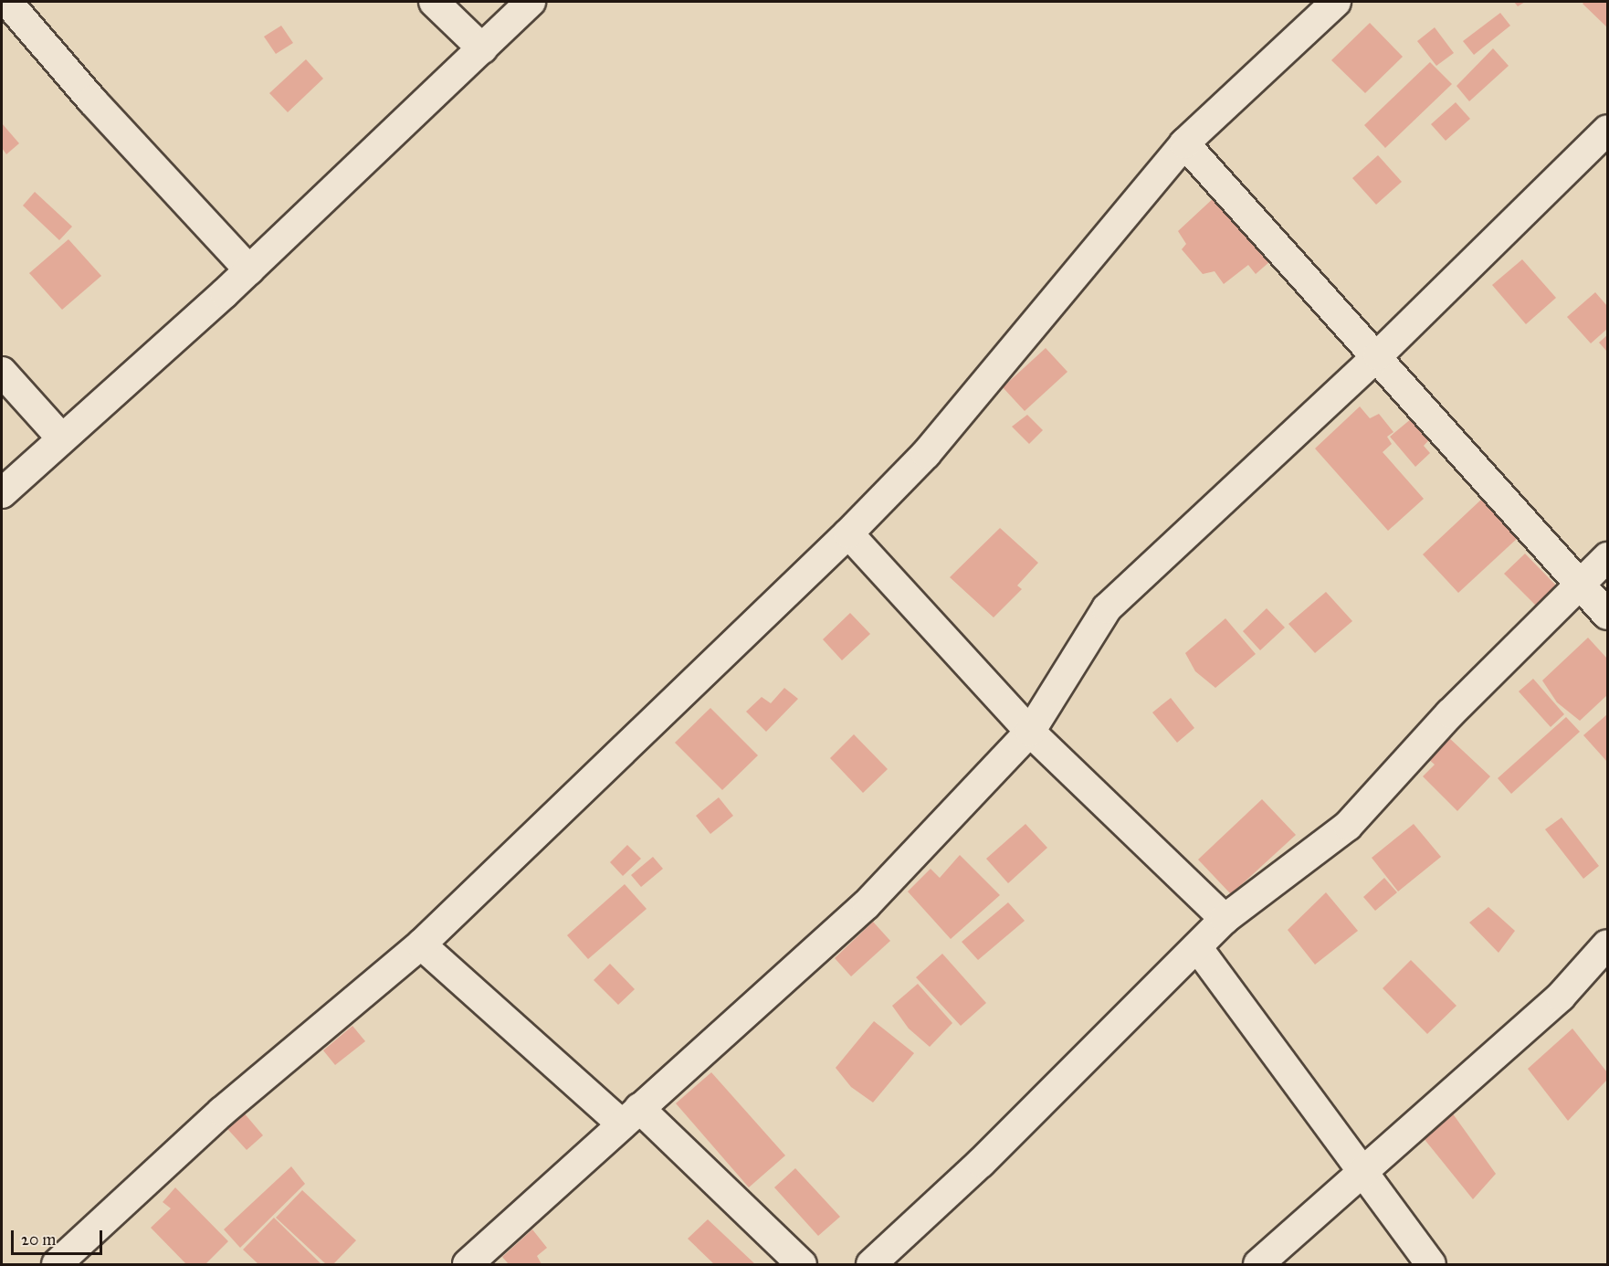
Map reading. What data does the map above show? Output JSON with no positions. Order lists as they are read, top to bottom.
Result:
{
  "scale_bar": "20 m"
}
